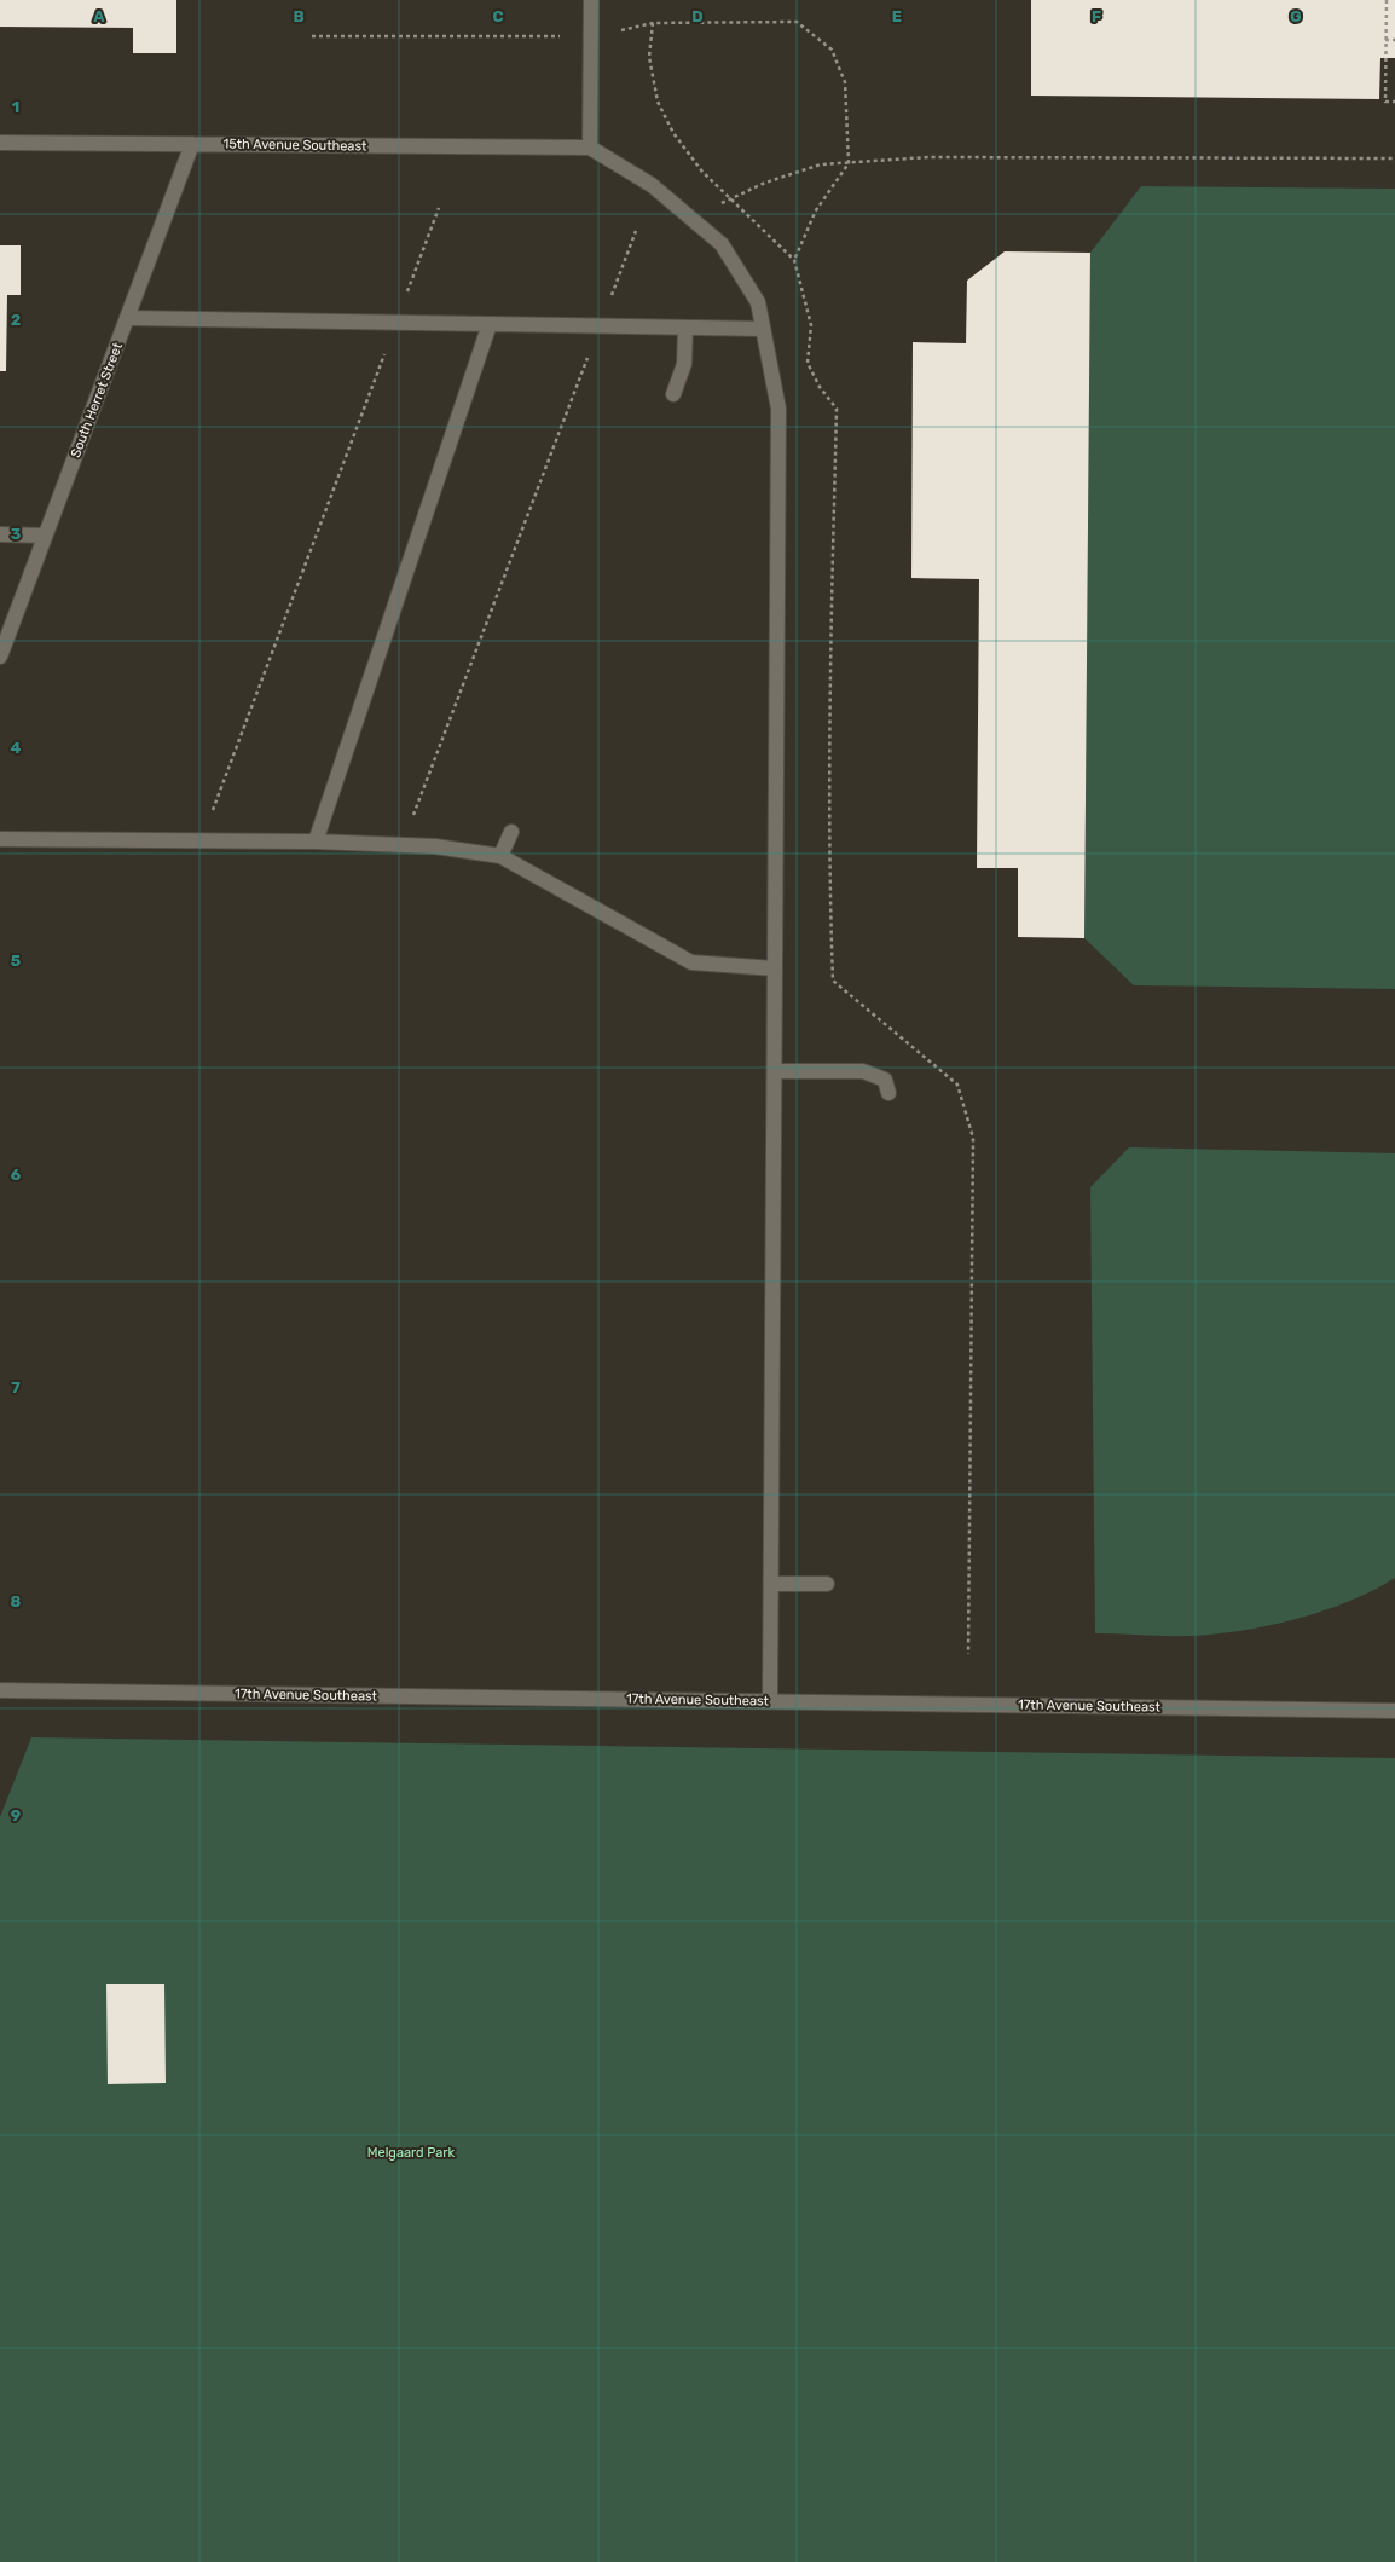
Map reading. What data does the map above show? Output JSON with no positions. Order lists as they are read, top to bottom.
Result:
{
  "streets": {
    "street": ["15th Avenue Southeast", "South Herret Street", "17th Avenue Southeast"]
  },
  "crossings": [
    ["15th Avenue Southeast", "South Herret Street"]
  ],
  "parks": ["Melgaard Park"],
  "grid": {
    "columns": [
      "A",
      "B",
      "C",
      "D",
      "E",
      "F",
      "G"
    ],
    "rows": [
      "1",
      "2",
      "3",
      "4",
      "5",
      "6",
      "7",
      "8",
      "9"
    ]
  }
}
